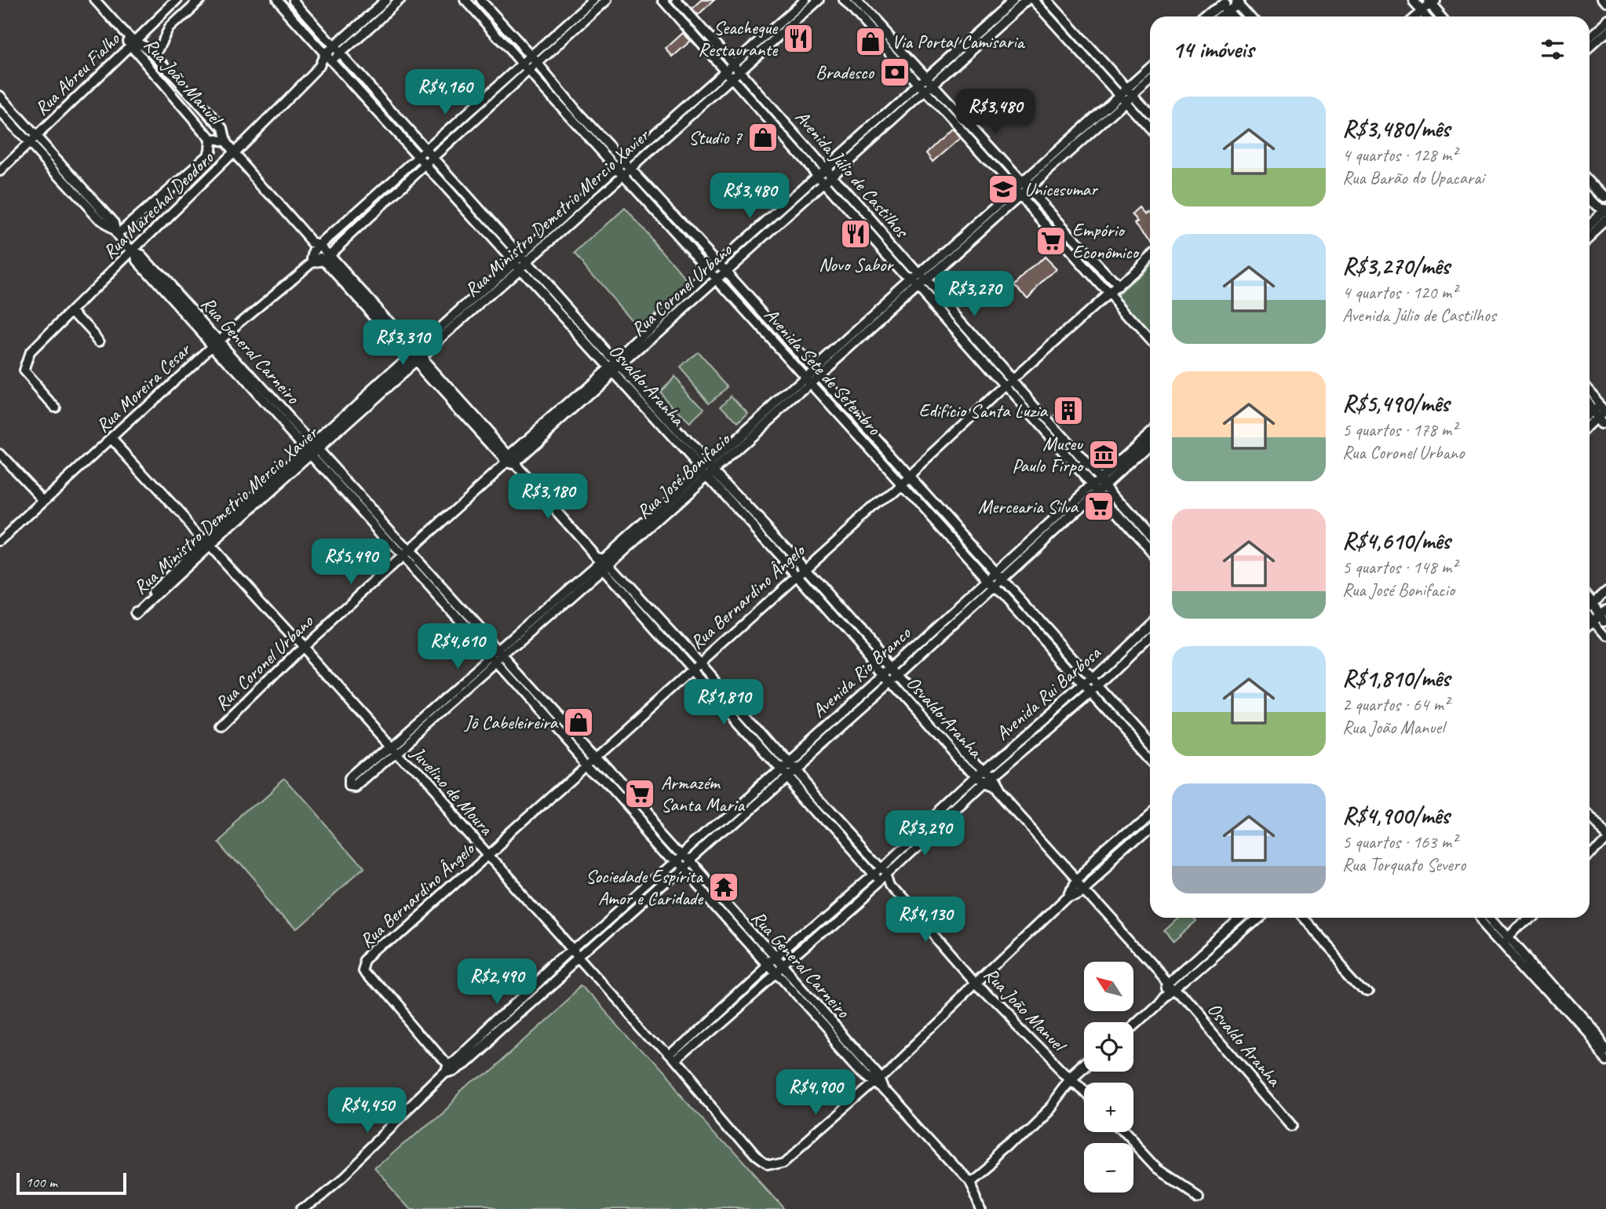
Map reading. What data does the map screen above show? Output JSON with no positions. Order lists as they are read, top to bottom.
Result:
{
  "streets": {
    "street": [
      "Rua Abreu Fialho",
      "Rua João Manuel",
      "Avenida Júlio de Castilhos",
      "Rua Marechal Deodoro",
      "Rua Ministro Demetrio Mercio Xavier",
      "Rua Coronel Urbano",
      "Rua General Carneiro",
      "Avenida Sete de Setembro",
      "Osvaldo Aranha",
      "Rua Moreira Cesar",
      "Rua José Bonifacio",
      "Rua Bernardino Ângelo",
      "Avenida Rio Branco",
      "Avenida Rui Barbosa",
      "Juvelino de Moura"
    ]
  },
  "crossings": [
    ["Rua Abreu Fialho", "Rua João Manuel"],
    ["Rua Abreu Fialho", "Rua General Carneiro"],
    ["Rua João Manuel", "Rua Marechal Deodoro"],
    ["Rua João Manuel", "Rua Ministro Demetrio Mercio Xavier"],
    ["Rua João Manuel", "Rua Coronel Urbano"],
    ["Rua João Manuel", "Rua Moreira Cesar"],
    ["Rua João Manuel", "Rua José Bonifacio"],
    ["Rua João Manuel", "Rua Bernardino Ângelo"],
    ["Rua João Manuel", "Avenida Rio Branco"],
    ["Rua João Manuel", "Avenida Rui Barbosa"],
    ["Avenida Júlio de Castilhos", "Rua Ministro Demetrio Mercio Xavier"],
    ["Avenida Júlio de Castilhos", "Rua Coronel Urbano"],
    ["Avenida Júlio de Castilhos", "Rua José Bonifacio"],
    ["Avenida Júlio de Castilhos", "Rua Bernardino Ângelo"],
    ["Avenida Júlio de Castilhos", "Avenida Rio Branco"],
    ["Rua Marechal Deodoro", "Rua General Carneiro"],
    ["Rua Marechal Deodoro", "Osvaldo Aranha"],
    ["Rua Ministro Demetrio Mercio Xavier", "Rua General Carneiro"],
    ["Rua Ministro Demetrio Mercio Xavier", "Avenida Sete de Setembro"],
    ["Rua Ministro Demetrio Mercio Xavier", "Osvaldo Aranha"],
    ["Rua Ministro Demetrio Mercio Xavier", "Juvelino de Moura"],
    ["Rua Coronel Urbano", "Rua General Carneiro"],
    ["Rua Coronel Urbano", "Avenida Sete de Setembro"],
    ["Rua Coronel Urbano", "Osvaldo Aranha"],
    ["Rua Coronel Urbano", "Juvelino de Moura"],
    ["Rua General Carneiro", "Rua Moreira Cesar"],
    ["Rua General Carneiro", "Rua José Bonifacio"],
    ["Rua General Carneiro", "Rua Bernardino Ângelo"],
    ["Rua General Carneiro", "Avenida Rio Branco"],
    ["Rua General Carneiro", "Avenida Rui Barbosa"],
    ["Rua General Carneiro", "Juvelino de Moura"],
    ["Avenida Sete de Setembro", "Rua José Bonifacio"],
    ["Avenida Sete de Setembro", "Rua Bernardino Ângelo"],
    ["Avenida Sete de Setembro", "Avenida Rio Branco"],
    ["Avenida Sete de Setembro", "Avenida Rui Barbosa"],
    ["Osvaldo Aranha", "Rua José Bonifacio"],
    ["Osvaldo Aranha", "Rua Bernardino Ângelo"],
    ["Osvaldo Aranha", "Avenida Rio Branco"],
    ["Osvaldo Aranha", "Avenida Rui Barbosa"],
    ["Rua Moreira Cesar", "Juvelino de Moura"],
    ["Rua José Bonifacio", "Juvelino de Moura"],
    ["Rua Bernardino Ângelo", "Avenida Rio Branco"],
    ["Rua Bernardino Ângelo", "Juvelino de Moura"],
    ["Avenida Rio Branco", "Juvelino de Moura"],
    ["Avenida Rui Barbosa", "Juvelino de Moura"]
  ],
  "places": {
    "restaurant": ["Seachegue Restaurante", "Novo Sabor"],
    "shop": ["Via Portal Camisaria", "Studio 7", "Jô Cabeleireira"],
    "bank": ["Bradesco"],
    "school or university": ["Unicesumar"],
    "supermarket": ["Empório Econômico", "Mercearia Silva", "Armazém Santa Maria"],
    "building": ["Edifício Santa Luzia"],
    "museum": ["Museu Paulo Firpo"],
    "temple": ["Sociedade Espírita Amor e Caridade"]
  },
  "scale_bar": "100 m",
  "north": "top left",
  "page": {
    "heading": "14 imóveis",
    "price": [
      "R$4,160",
      "R$3,480",
      "R$3,480",
      "R$3,270",
      "R$3,310",
      "R$3,180",
      "R$5,490",
      "R$4,610",
      "R$1,810",
      "R$3,290",
      "R$4,130",
      "R$2,490",
      "R$4,900",
      "R$4,450"
    ],
    "list": [
      {
        "name": "R$3,480/mês",
        "note": "4 quartos · 128 m² · Rua Barão do Upacarai"
      },
      {
        "name": "R$3,270/mês",
        "note": "4 quartos · 120 m² · Avenida Júlio de Castilhos"
      },
      {
        "name": "R$5,490/mês",
        "note": "5 quartos · 178 m² · Rua Coronel Urbano"
      },
      {
        "name": "R$4,610/mês",
        "note": "5 quartos · 148 m² · Rua José Bonifacio"
      },
      {
        "name": "R$1,810/mês",
        "note": "2 quartos · 64 m² · Rua João Manuel"
      },
      {
        "name": "R$4,900/mês",
        "note": "5 quartos · 163 m² · Rua Torquato Severo"
      }
    ],
    "map_buttons": ["+", "−"],
    "scale": "100 m"
  }
}
